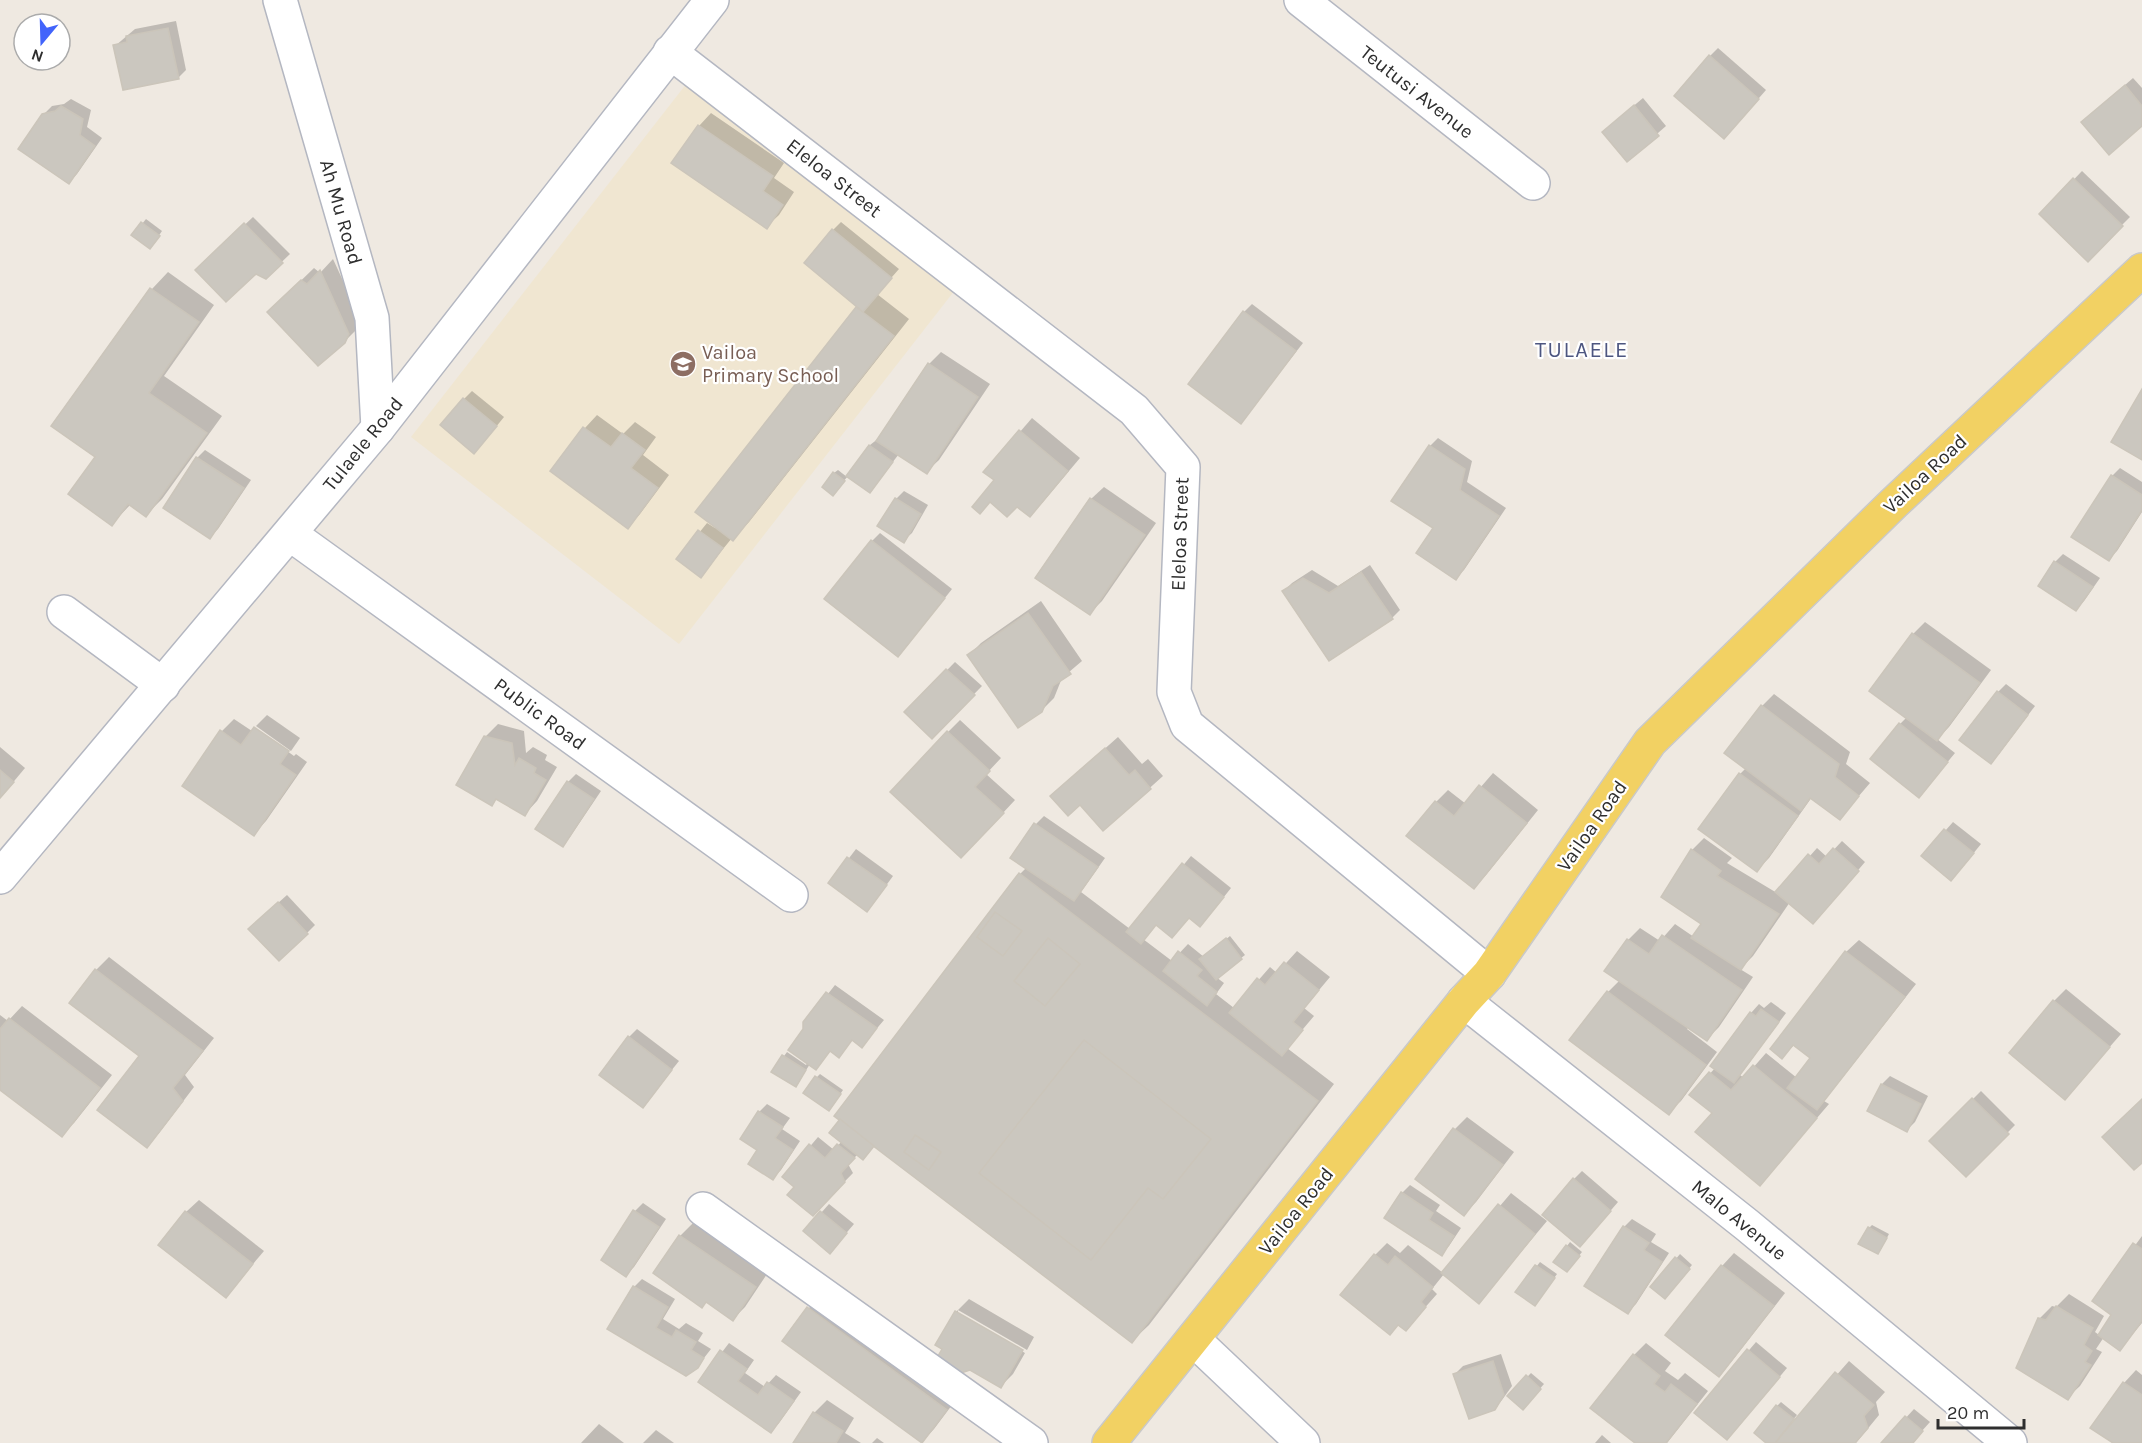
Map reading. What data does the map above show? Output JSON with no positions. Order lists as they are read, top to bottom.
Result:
{
  "streets": {
    "main road": ["Vailoa Road"],
    "street": [
      "Teutusi Avenue",
      "Eleloa Street",
      "Ah Mu Road",
      "Tulaele Road",
      "Public Road",
      "Malo Avenue"
    ]
  },
  "crossings": [
    ["Eleloa Street", "Tulaele Road"],
    ["Eleloa Street", "Vailoa Road"],
    ["Ah Mu Road", "Tulaele Road"],
    ["Tulaele Road", "Public Road"],
    ["Vailoa Road", "Malo Avenue"]
  ],
  "districts": ["TULAELE"],
  "places": {
    "school or university": ["Vailoa Primary School"]
  },
  "scale_bar": "20 m",
  "north": "bottom"
}
